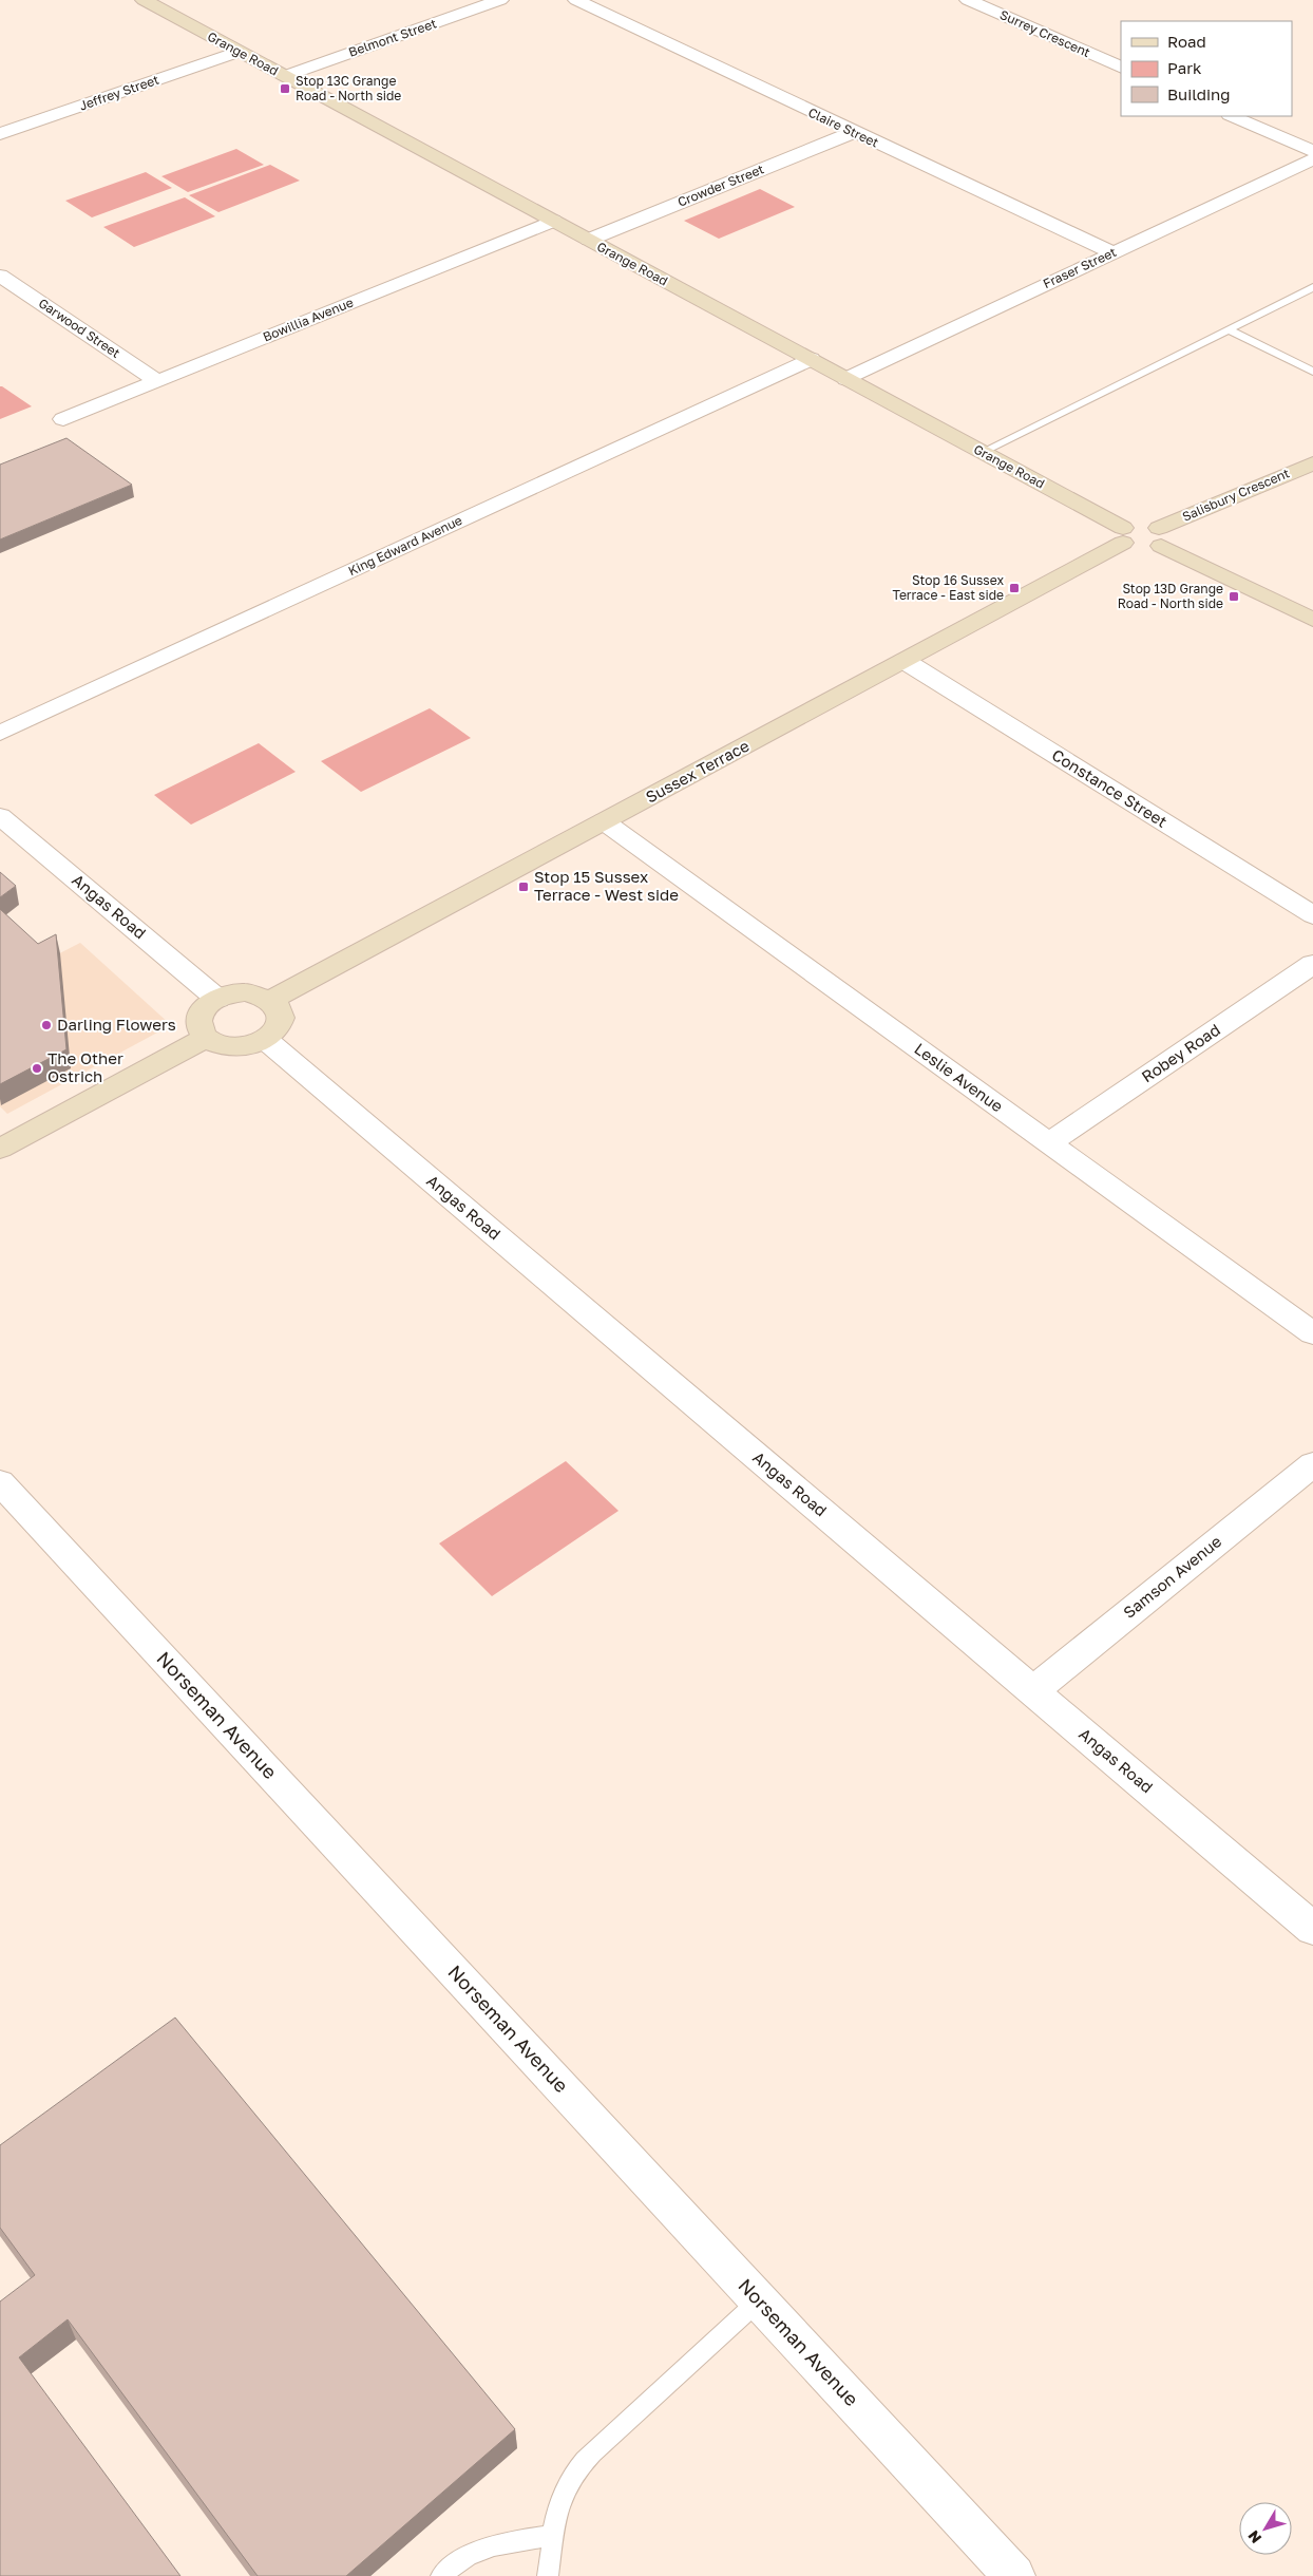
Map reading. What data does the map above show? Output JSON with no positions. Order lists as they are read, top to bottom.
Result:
{
  "streets": {
    "street": [
      "Surrey Crescent",
      "Belmont Street",
      "Grange Road",
      "Jeffrey Street",
      "Claire Street",
      "Crowder Street",
      "Fraser Street",
      "Bowillia Avenue",
      "Garwood Street",
      "Salisbury Crescent",
      "King Edward Avenue",
      "Sussex Terrace",
      "Constance Street",
      "Angas Road",
      "Robey Road",
      "Leslie Avenue",
      "Samson Avenue",
      "Norseman Avenue"
    ]
  },
  "crossings": [
    ["Belmont Street", "Grange Road"],
    ["Grange Road", "Jeffrey Street"],
    ["Grange Road", "Crowder Street"],
    ["Grange Road", "Fraser Street"],
    ["Grange Road", "Bowillia Avenue"],
    ["Grange Road", "Salisbury Crescent"],
    ["Grange Road", "King Edward Avenue"],
    ["Grange Road", "Sussex Terrace"],
    ["Claire Street", "Crowder Street"],
    ["Claire Street", "Fraser Street"],
    ["Bowillia Avenue", "Garwood Street"],
    ["Sussex Terrace", "Constance Street"],
    ["Sussex Terrace", "Angas Road"],
    ["Sussex Terrace", "Leslie Avenue"],
    ["Angas Road", "Samson Avenue"],
    ["Robey Road", "Leslie Avenue"]
  ],
  "places": {
    "transit": [
      "Stop 13C Grange Road - North side",
      "Stop 16 Sussex Terrace - East side",
      "Stop 13D Grange Road - North side",
      "Stop 15 Sussex Terrace - West side"
    ],
    "other": ["Darling Flowers", "The Other Ostrich"]
  },
  "legend": ["Road", "Park", "Building"],
  "north": "bottom left"
}
